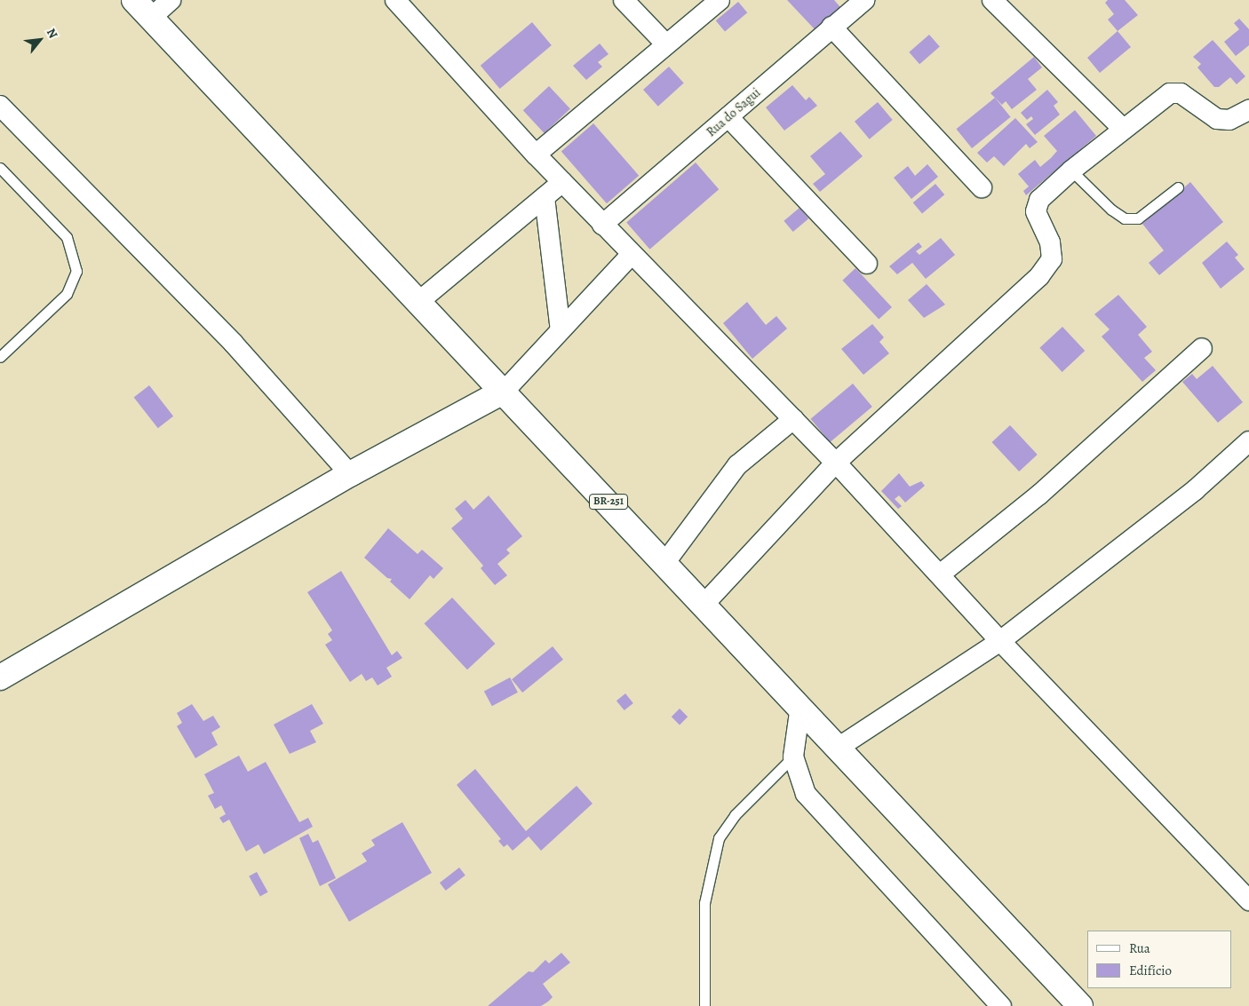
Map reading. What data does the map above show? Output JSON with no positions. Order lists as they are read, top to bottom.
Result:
{
  "streets": {
    "main road": ["BR-251"],
    "street": ["Rua do Sagui"]
  },
  "legend": ["Rua", "Edifício"],
  "north": "top right"
}
